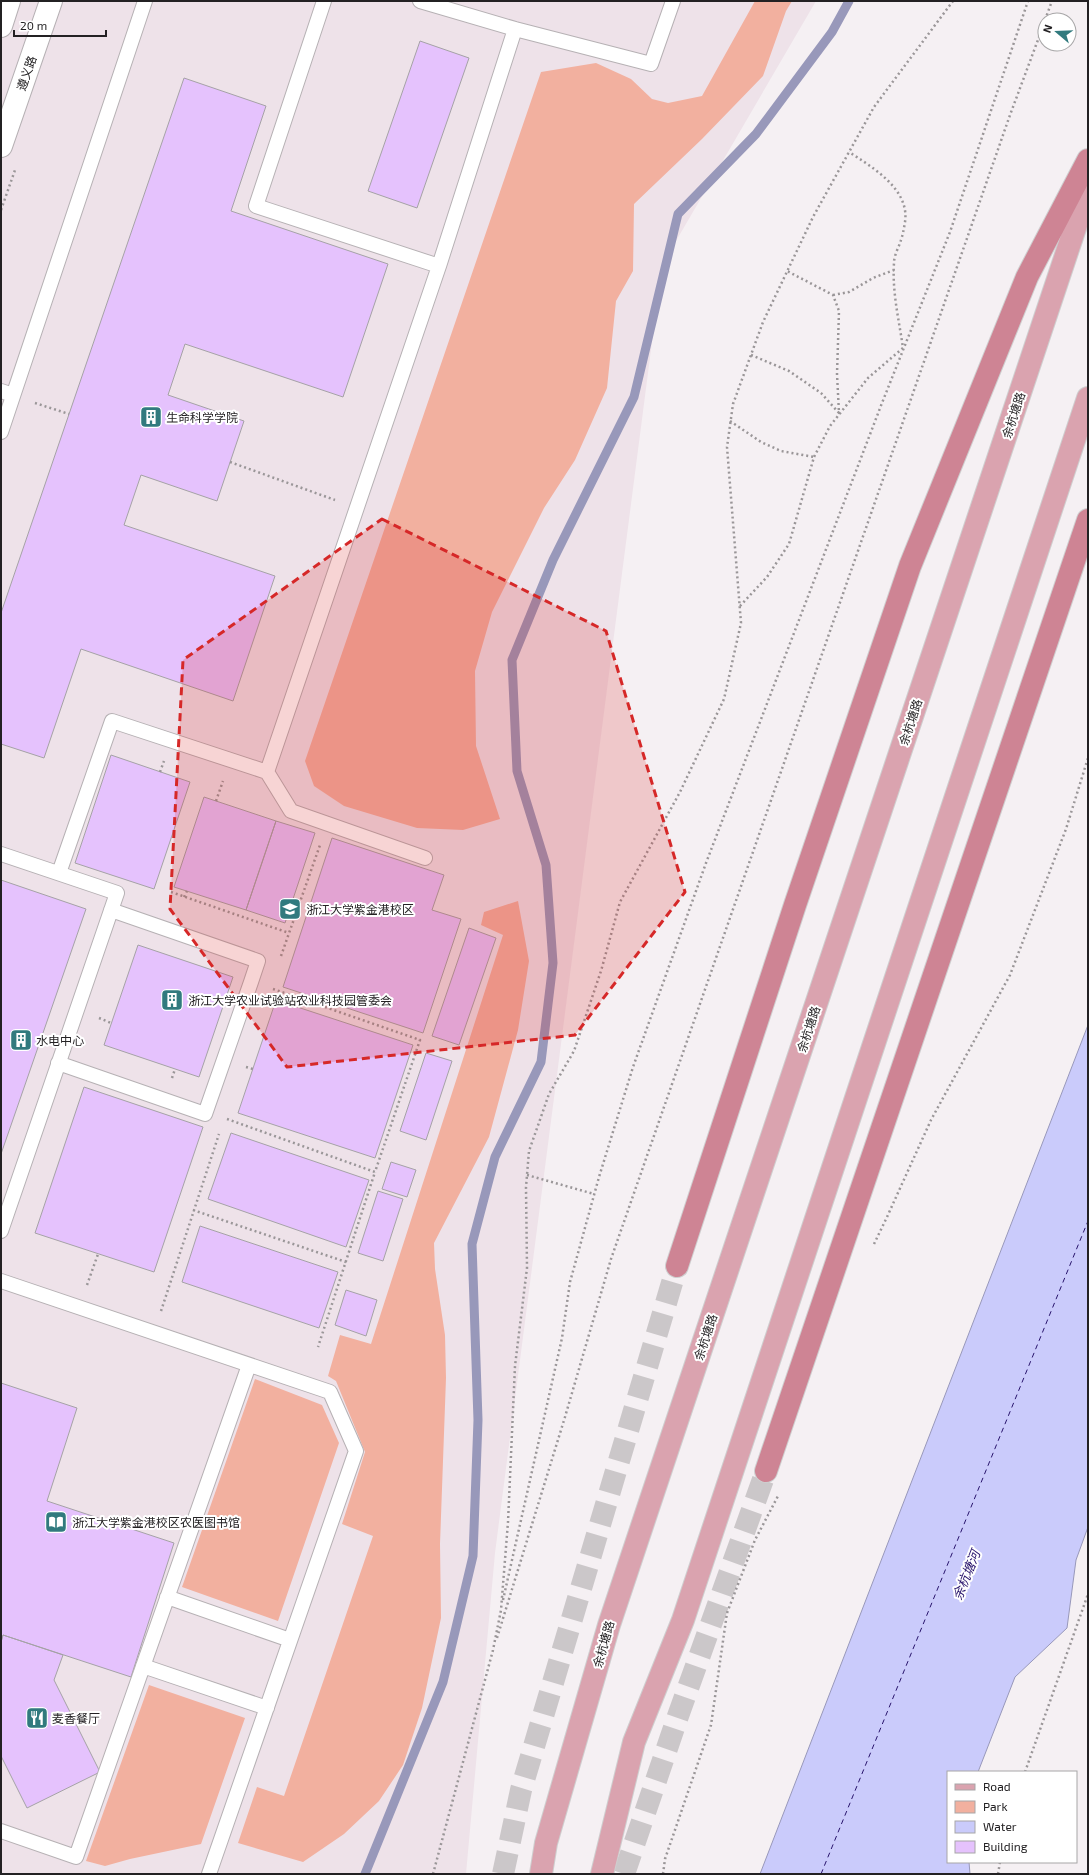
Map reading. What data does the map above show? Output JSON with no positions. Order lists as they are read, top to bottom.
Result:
{
  "streets": {
    "main road": ["余杭塘路"],
    "street": ["遵义路"]
  },
  "water": ["余杭塘河"],
  "places": {
    "building": ["生命科学学院", "浙江大学农业试验站农业科技园管委会", "水电中心"],
    "school or university": ["浙江大学紫金港校区"],
    "library": ["浙江大学紫金港校区农医图书馆"],
    "restaurant": ["麦香餐厅"]
  },
  "legend": [
    "Road",
    "Park",
    "Water",
    "Building"
  ],
  "scale_bar": "20 m",
  "north": "left"
}
